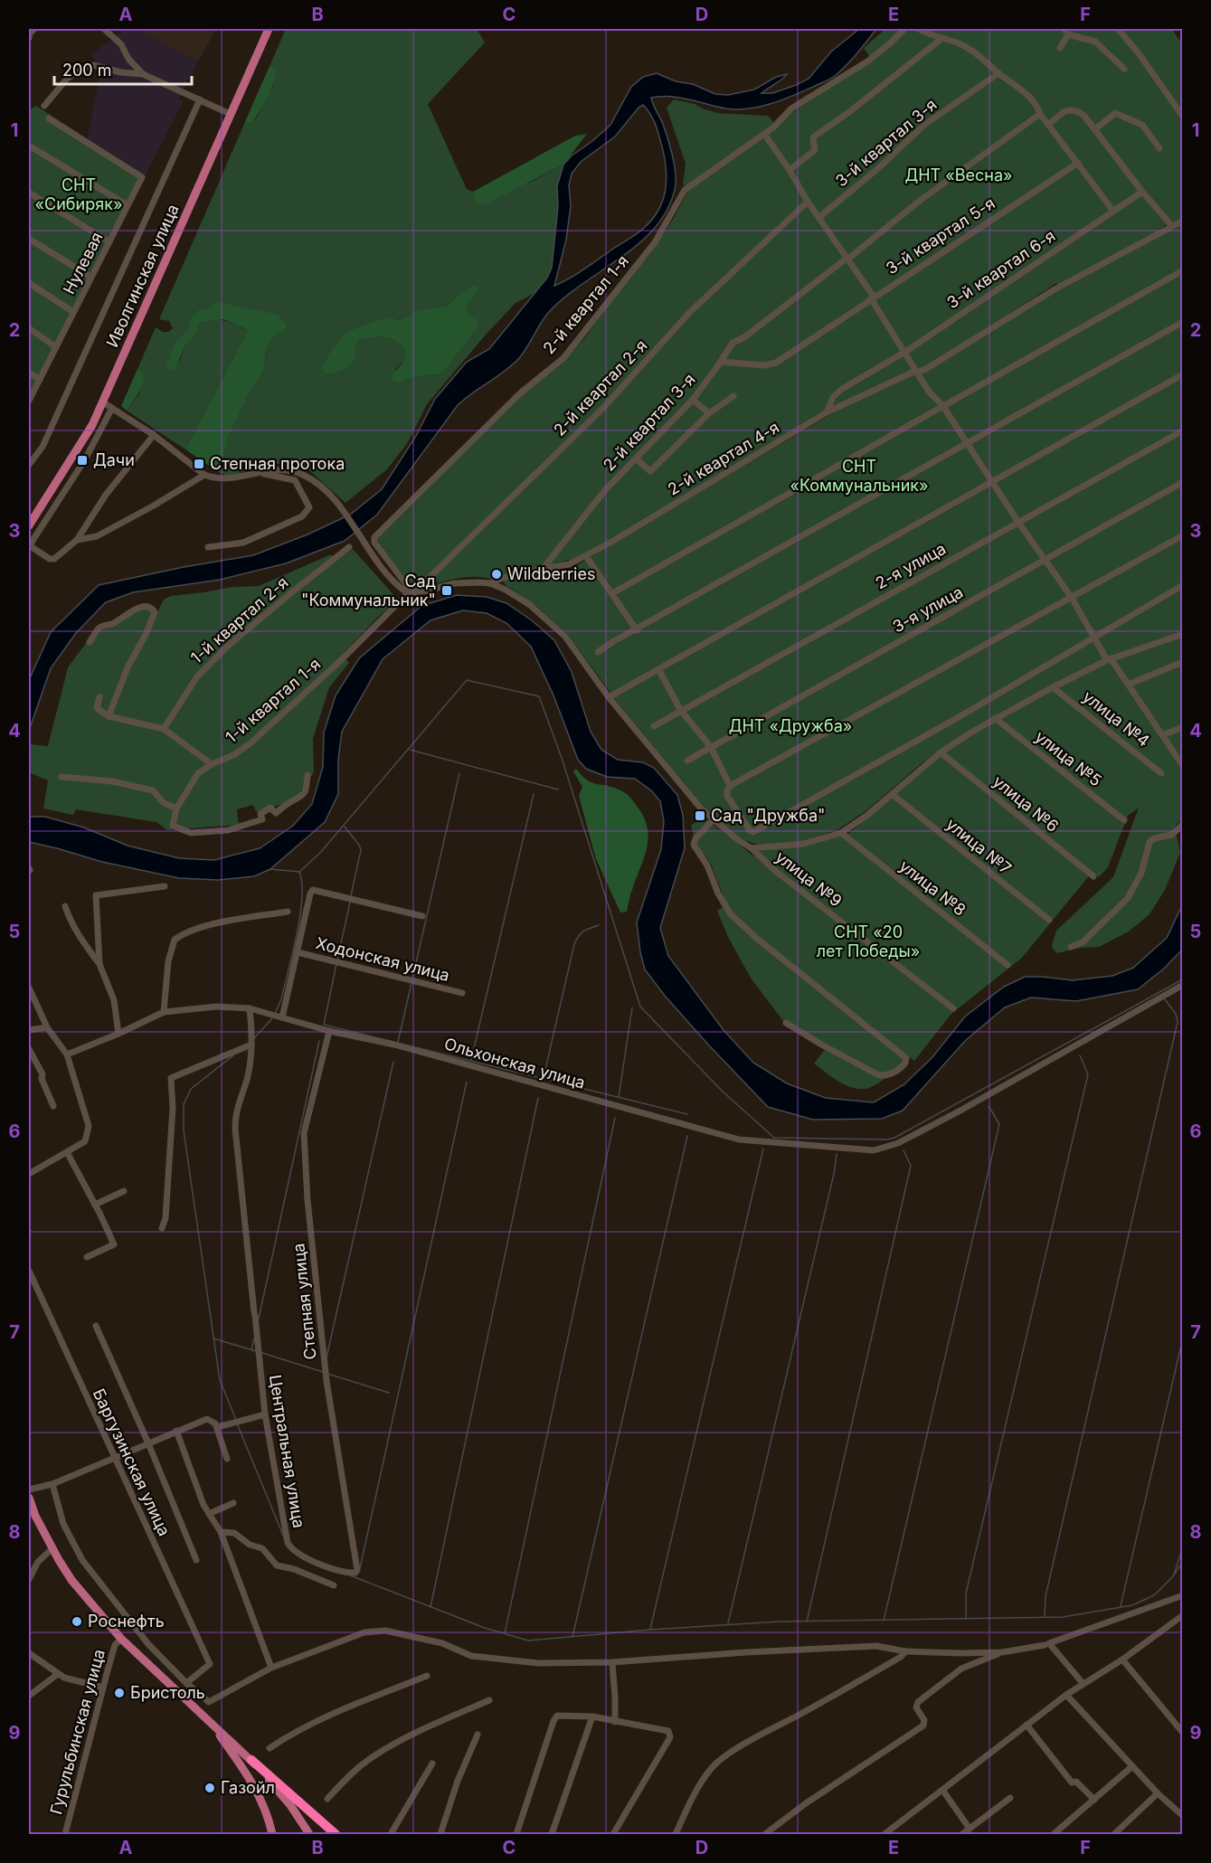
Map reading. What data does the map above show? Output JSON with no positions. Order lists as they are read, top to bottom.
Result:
{
  "streets": {
    "main road": ["Иволгинская улица"],
    "street": [
      "3-й квартал 3-я",
      "3-й квартал 5-я",
      "Нулевая",
      "3-й квартал 6-я",
      "2-й квартал 1-я",
      "2-й квартал 2-я",
      "2-й квартал 3-я",
      "2-й квартал 4-я",
      "2-я улица",
      "3-я улица",
      "1-й квартал 2-я",
      "1-й квартал 1-я",
      "улица №4",
      "улица №5",
      "улица №6",
      "улица №7",
      "улица №9",
      "улица №8",
      "Ходонская улица",
      "Ольхонская улица",
      "Степная улица",
      "Центральная улица",
      "Баргузинская улица",
      "Гурульбинская улица"
    ]
  },
  "crossings": [
    ["3-й квартал 6-я", "2-й квартал 4-я"],
    ["2-й квартал 1-я", "2-й квартал 2-я"],
    ["2-й квартал 1-я", "1-й квартал 1-я"],
    ["2-й квартал 2-я", "1-й квартал 1-я"],
    ["2-й квартал 3-я", "2-й квартал 4-я"],
    ["Ольхонская улица", "Степная улица"],
    ["Ольхонская улица", "Центральная улица"],
    ["Степная улица", "Центральная улица"]
  ],
  "parks": [
    "ДНТ «Весна»",
    "СНТ «Сибиряк»",
    "СНТ «Коммунальник»",
    "ДНТ «Дружба»",
    "СНТ «20 лет Победы»"
  ],
  "places": {
    "transit": [
      "Дачи",
      "Степная протока",
      "Сад \"Коммунальник\"",
      "Сад \"Дружба\""
    ],
    "other": [
      "Wildberries",
      "Роснефть",
      "Бристоль",
      "Газойл"
    ]
  },
  "scale_bar": "200 m",
  "grid": {
    "columns": [
      "A",
      "B",
      "C",
      "D",
      "E",
      "F"
    ],
    "rows": [
      "1",
      "2",
      "3",
      "4",
      "5",
      "6",
      "7",
      "8",
      "9"
    ]
  }
}
